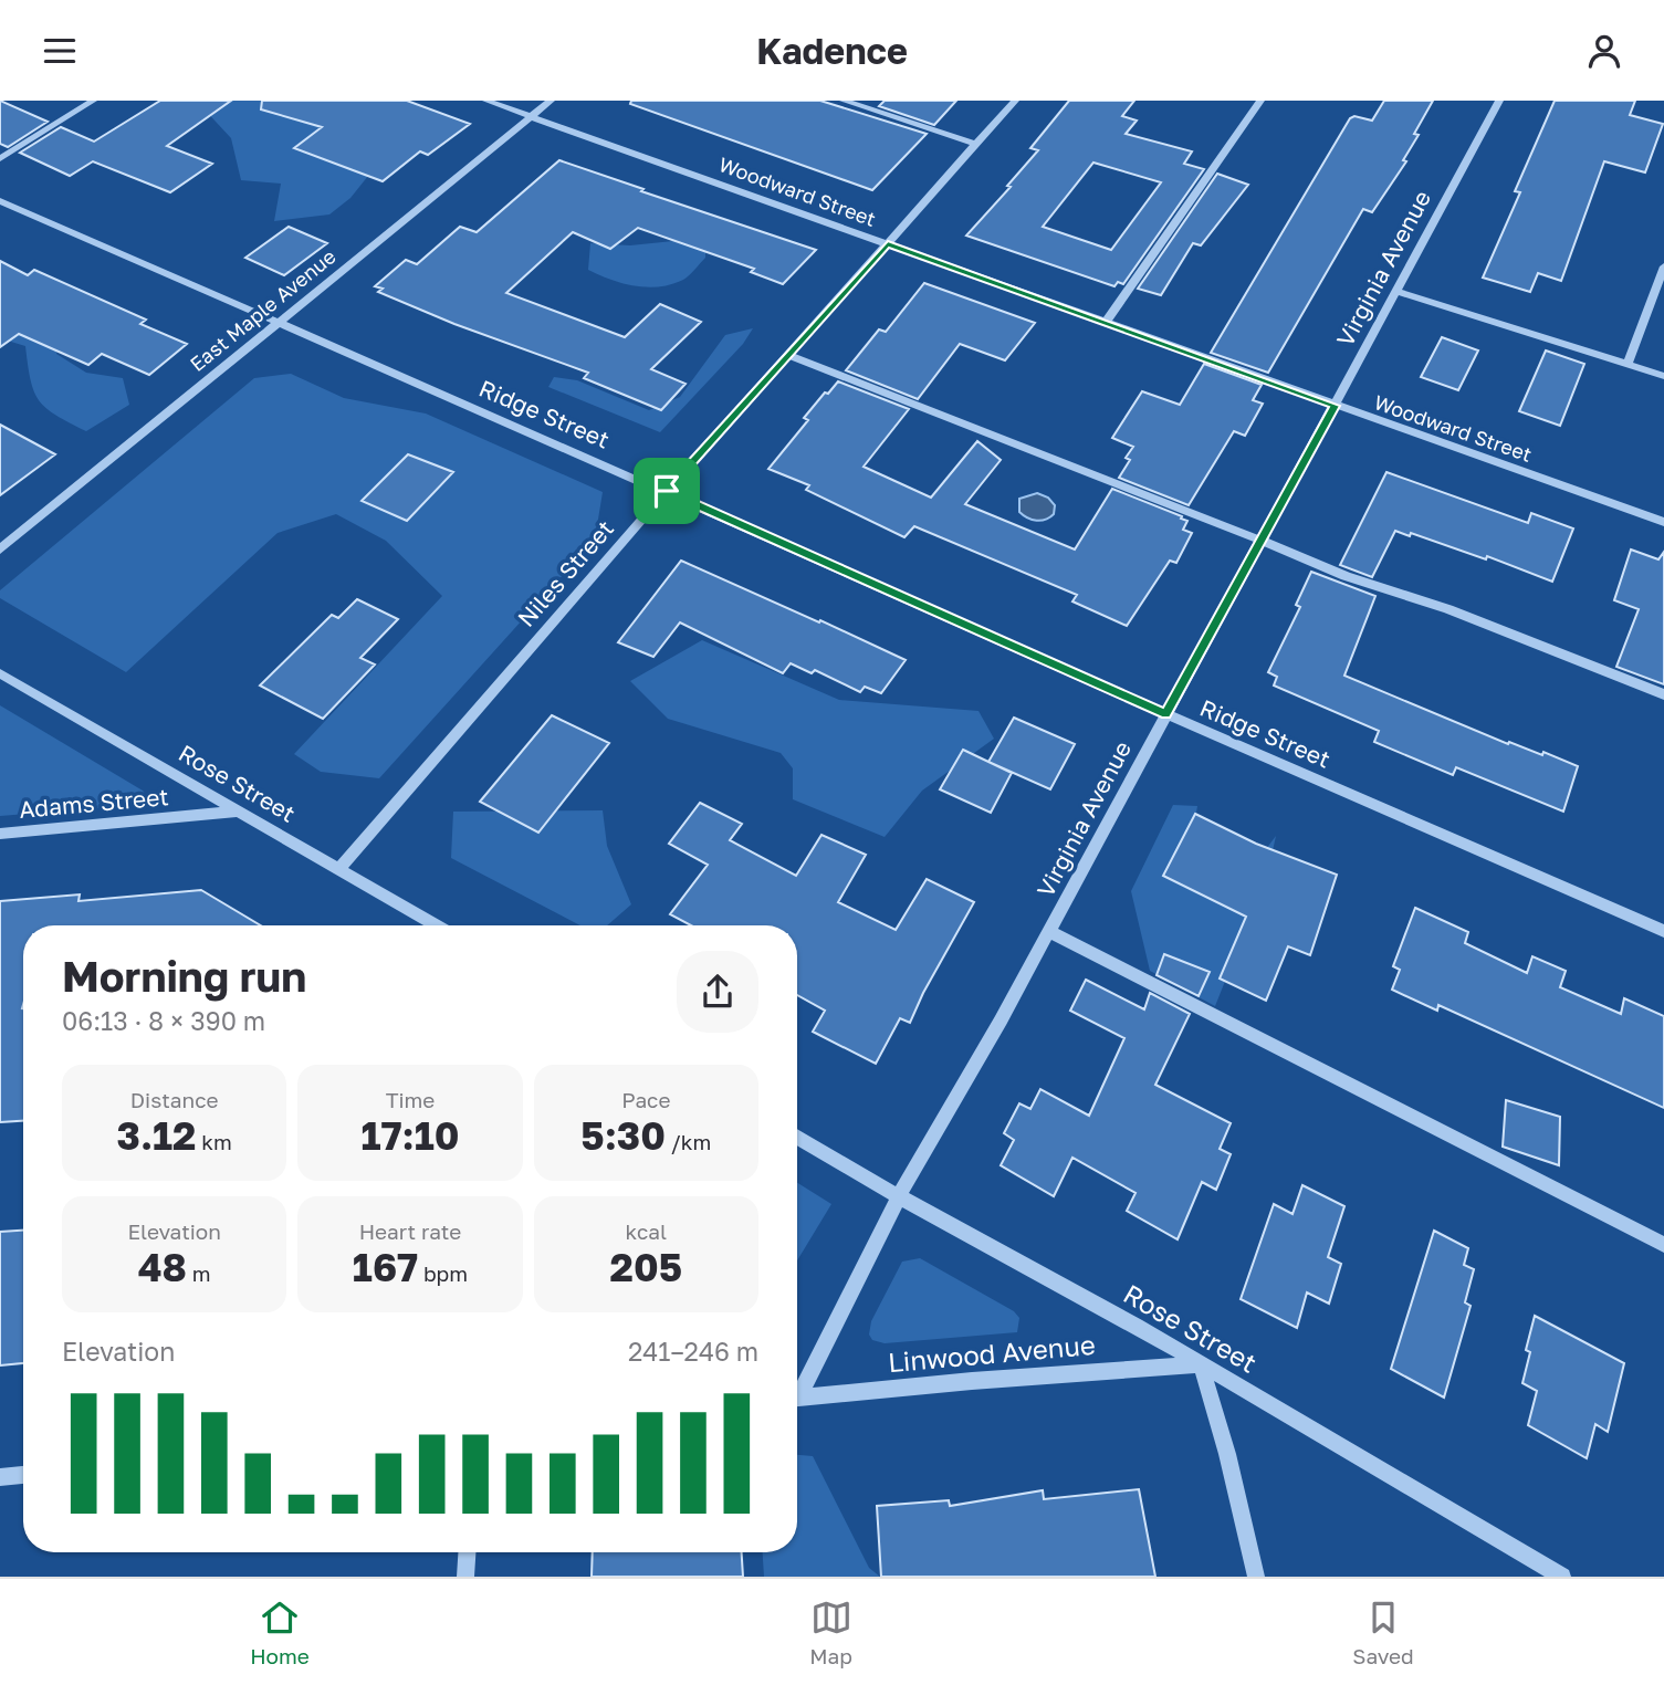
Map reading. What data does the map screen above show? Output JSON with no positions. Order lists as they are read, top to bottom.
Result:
{
  "streets": {
    "street": [
      "Woodward Street",
      "Virginia Avenue",
      "East Maple Avenue",
      "Ridge Street",
      "Niles Street",
      "Rose Street",
      "Adams Street",
      "Linwood Avenue"
    ]
  },
  "crossings": [
    ["Woodward Street", "Virginia Avenue"],
    ["Woodward Street", "East Maple Avenue"],
    ["Woodward Street", "Niles Street"],
    ["Virginia Avenue", "Ridge Street"],
    ["Virginia Avenue", "Rose Street"],
    ["East Maple Avenue", "Ridge Street"],
    ["Ridge Street", "Niles Street"],
    ["Niles Street", "Rose Street"],
    ["Rose Street", "Adams Street"],
    ["Rose Street", "Linwood Avenue"]
  ],
  "page": {
    "header": "Kadence",
    "heading": ["Morning run", "06:13 · 8 × 390 m"],
    "stats": [
      ["Distance", "3.12 km"],
      ["Time", "17:10"],
      ["Pace", "5:30 /km"],
      ["Elevation", "48 m"],
      ["Heart rate", "167 bpm"],
      ["kcal", "205"]
    ],
    "chart": ["Elevation", "241–246 m"],
    "tabs": ["Home", "Map", "Saved"]
  }
}
